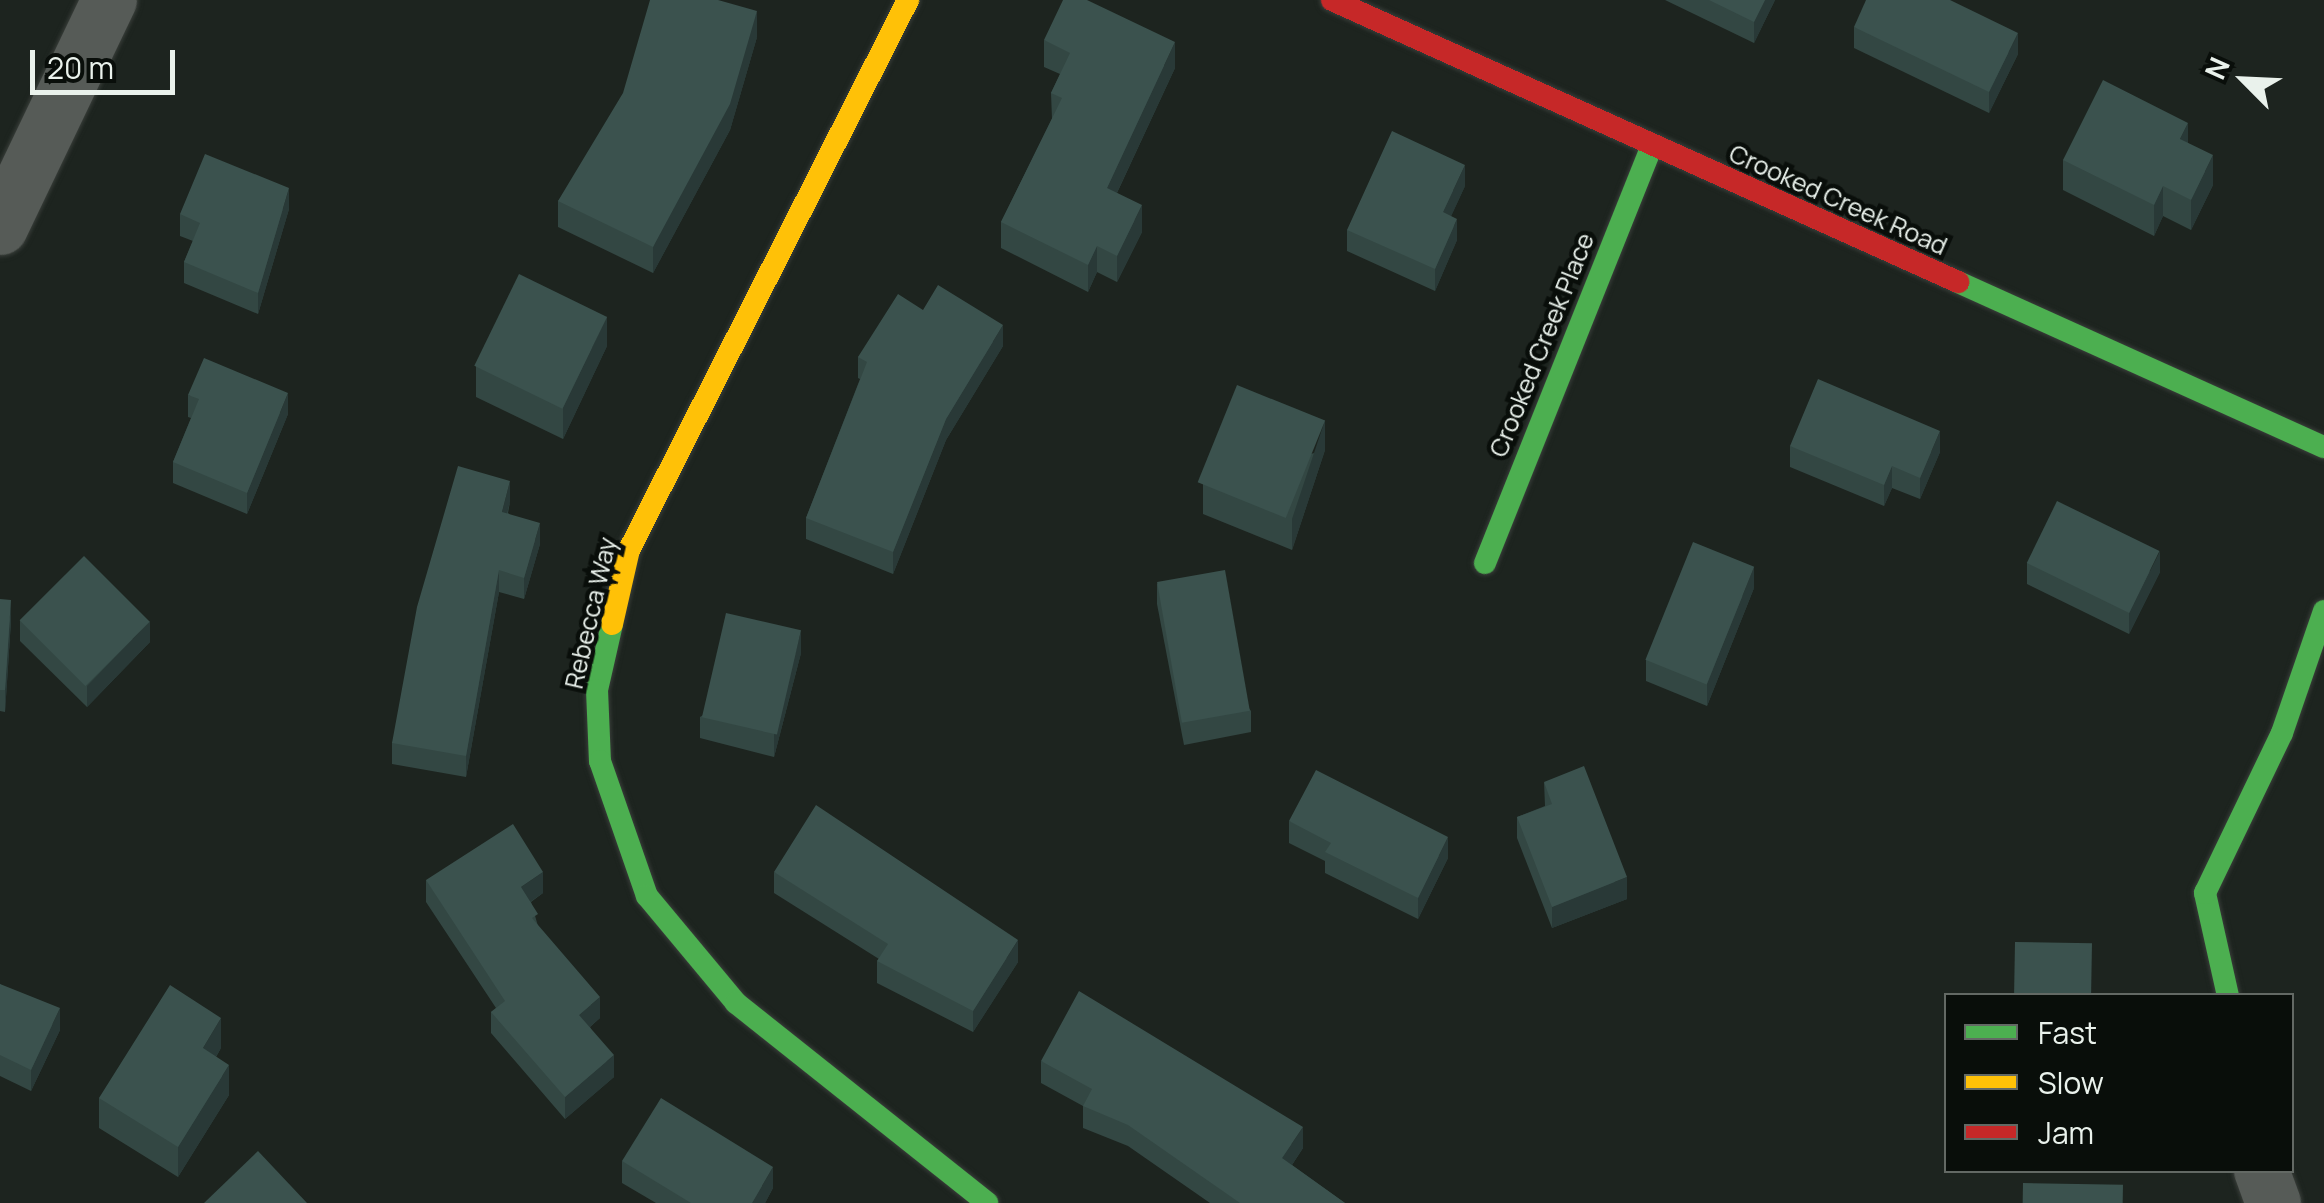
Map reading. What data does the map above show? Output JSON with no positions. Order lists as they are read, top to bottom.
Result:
{
  "streets": {
    "street": ["Crooked Creek Road", "Crooked Creek Place", "Rebecca Way"]
  },
  "crossings": [
    ["Crooked Creek Road", "Crooked Creek Place"]
  ],
  "legend": ["Fast", "Slow", "Jam"],
  "scale_bar": "20 m",
  "north": "top left"
}
